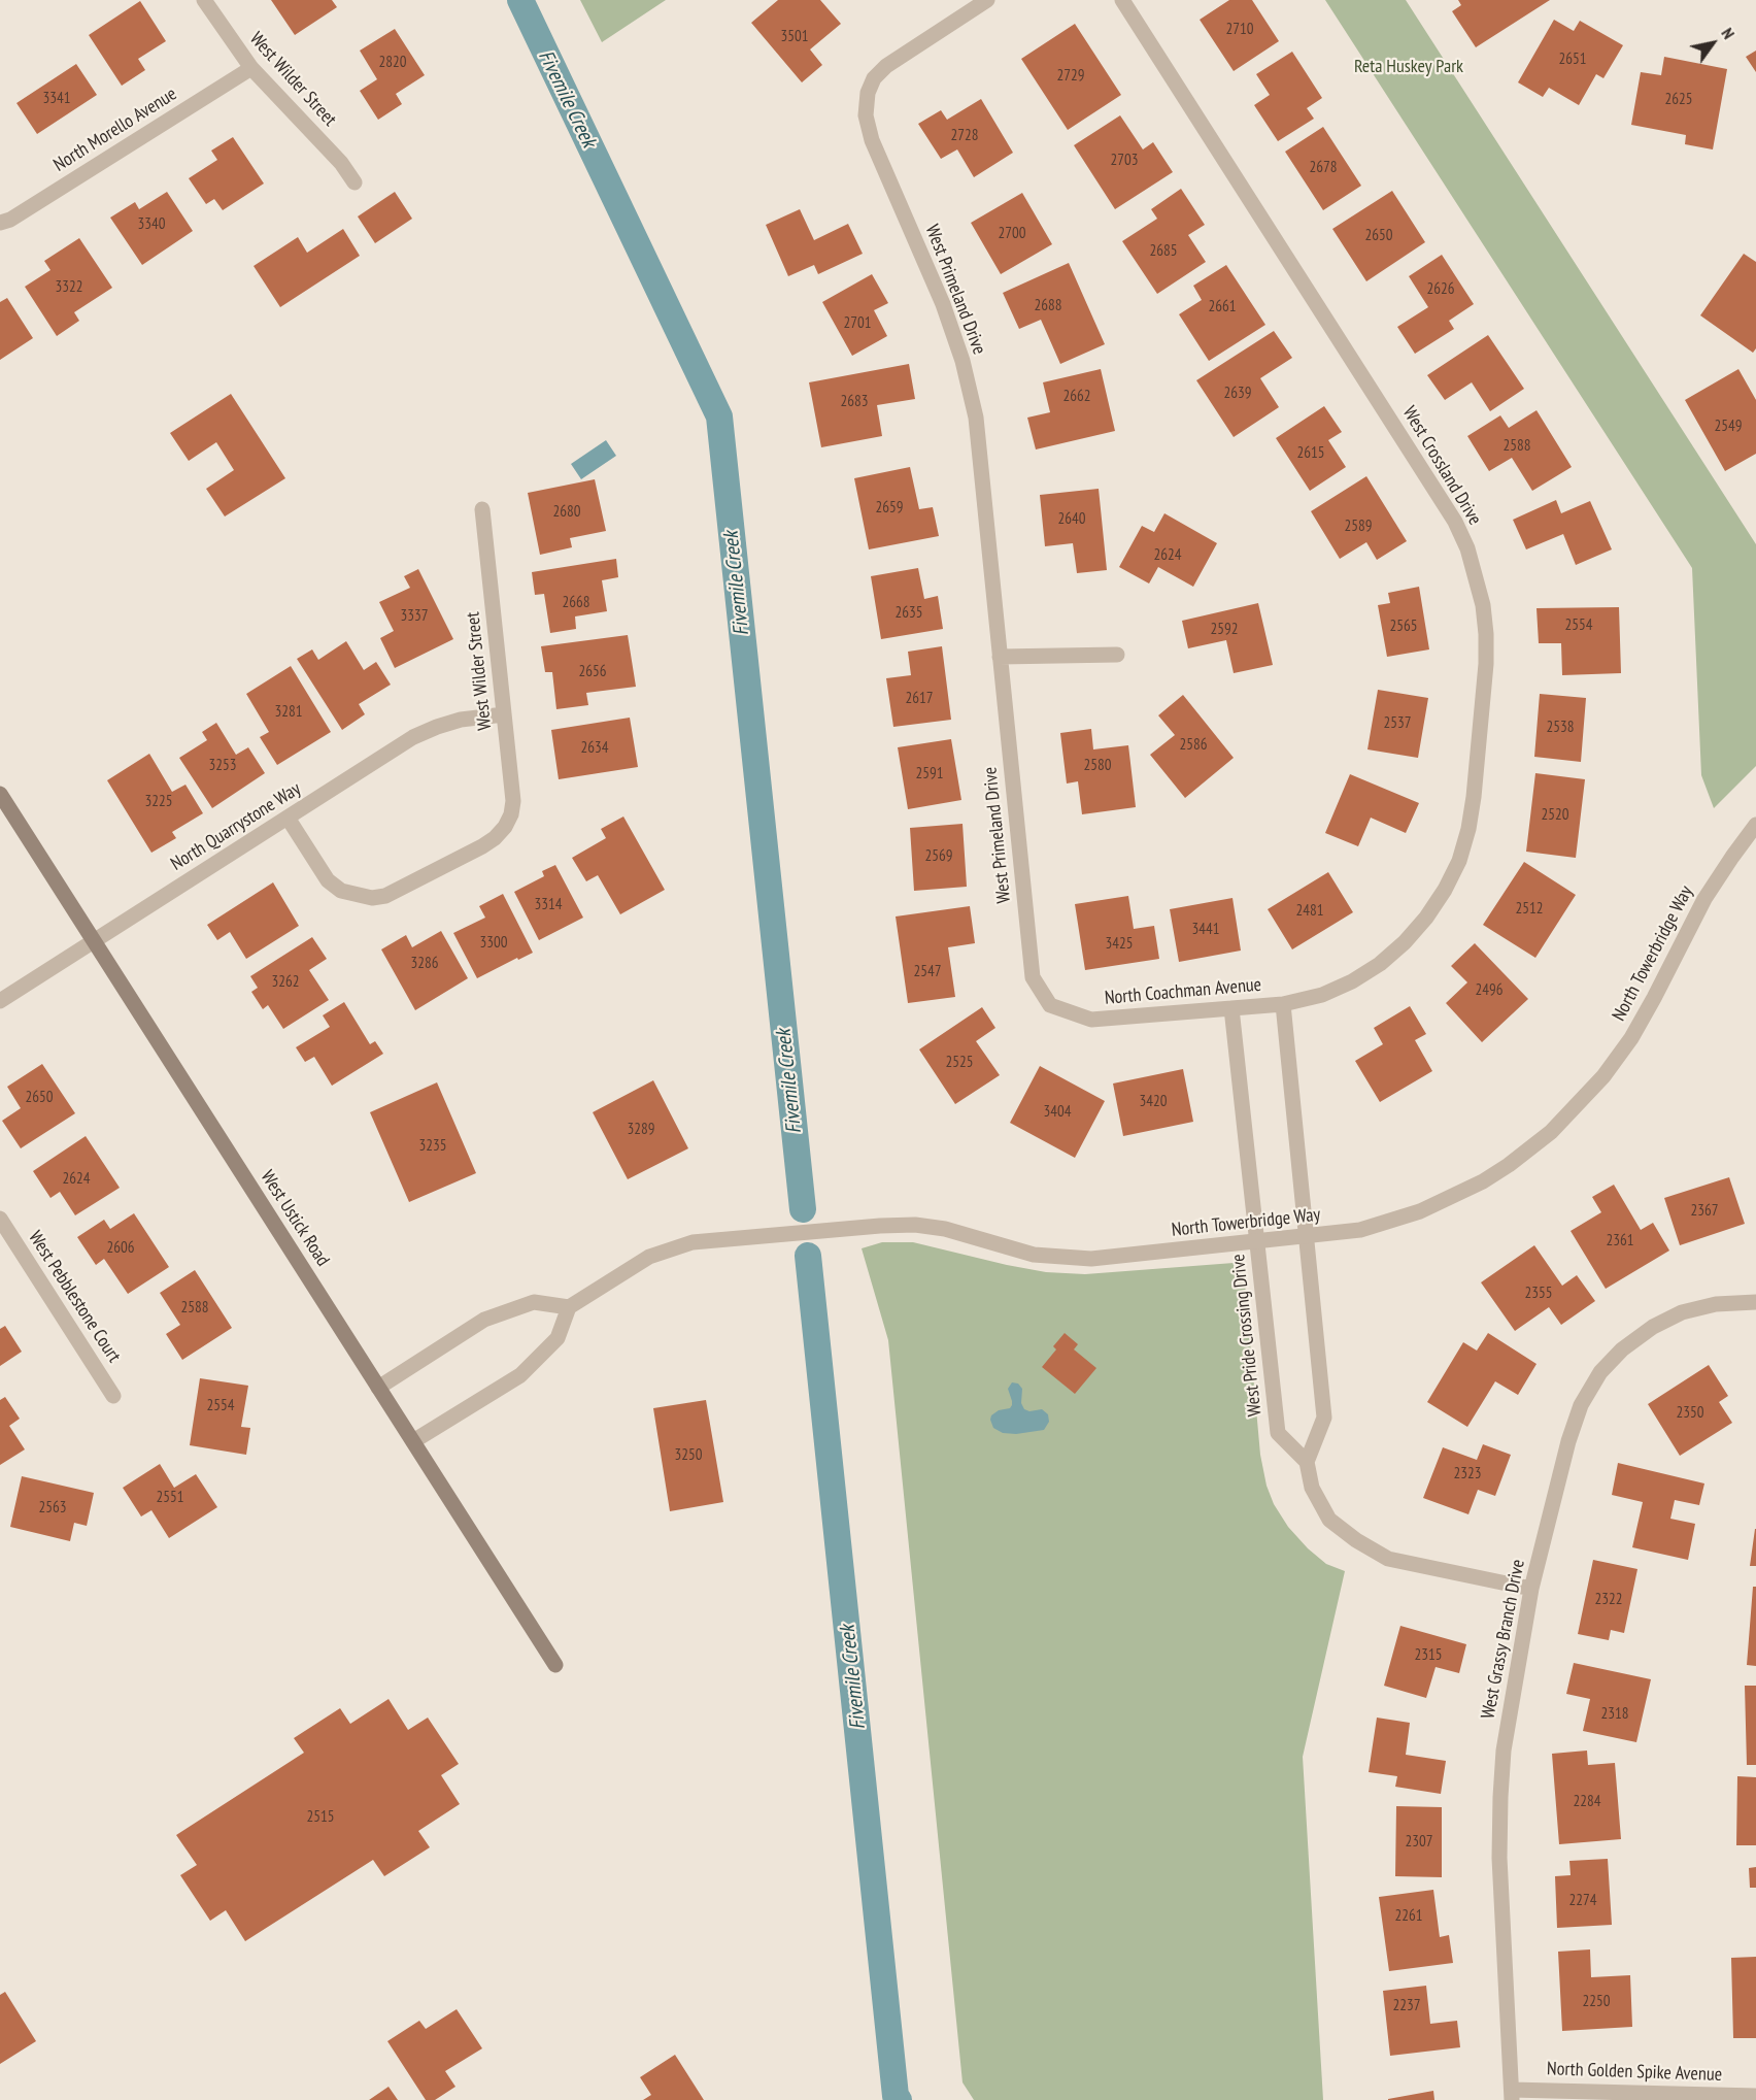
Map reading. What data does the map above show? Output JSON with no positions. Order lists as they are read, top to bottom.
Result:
{
  "streets": {
    "main road": ["West Ustick Road"],
    "street": [
      "West Wilder Street",
      "North Morello Avenue",
      "West Primeland Drive",
      "West Crossland Drive",
      "North Quarrystone Way",
      "North Towerbridge Way",
      "North Coachman Avenue",
      "West Pebblestone Court",
      "West Pride Crossing Drive",
      "West Grassy Branch Drive",
      "North Golden Spike Avenue"
    ]
  },
  "crossings": [
    ["West Wilder Street", "North Morello Avenue"],
    ["West Wilder Street", "North Quarrystone Way"],
    ["West Primeland Drive", "North Coachman Avenue"],
    ["West Crossland Drive", "North Coachman Avenue"],
    ["North Quarrystone Way", "West Ustick Road"],
    ["North Towerbridge Way", "West Pride Crossing Drive"],
    ["North Coachman Avenue", "West Pride Crossing Drive"],
    ["West Grassy Branch Drive", "North Golden Spike Avenue"]
  ],
  "water": ["Fivemile Creek"],
  "parks": ["Reta Huskey Park"],
  "house_numbers": [
    "2710",
    "3501",
    "2651",
    "2820",
    "2729",
    "3341",
    "2625",
    "2728",
    "2703",
    "2678",
    "3340",
    "2700",
    "2650",
    "2685",
    "3322",
    "2626",
    "2688",
    "2661",
    "2701",
    "2639",
    "2662",
    "2683",
    "2549",
    "2588",
    "2615",
    "2659",
    "2680",
    "2640",
    "2589",
    "2624",
    "2668",
    "2635",
    "3337",
    "2554",
    "2565",
    "2592",
    "2656",
    "2617",
    "3281",
    "2537",
    "2538",
    "2586",
    "2634",
    "3253",
    "2580",
    "2591",
    "3225",
    "2520",
    "2569",
    "3314",
    "2512",
    "2481",
    "3441",
    "3300",
    "3425",
    "3286",
    "2547",
    "3262",
    "2496",
    "2525",
    "2650",
    "3420",
    "3404",
    "3289",
    "3235",
    "2624",
    "2367",
    "2361",
    "2606",
    "2355",
    "2588",
    "2554",
    "2350",
    "3250",
    "2323",
    "2551",
    "2563",
    "2322",
    "2315",
    "2318",
    "2284",
    "2515",
    "2307",
    "2274",
    "2261",
    "2250",
    "2237"
  ],
  "north": "top right"
}
